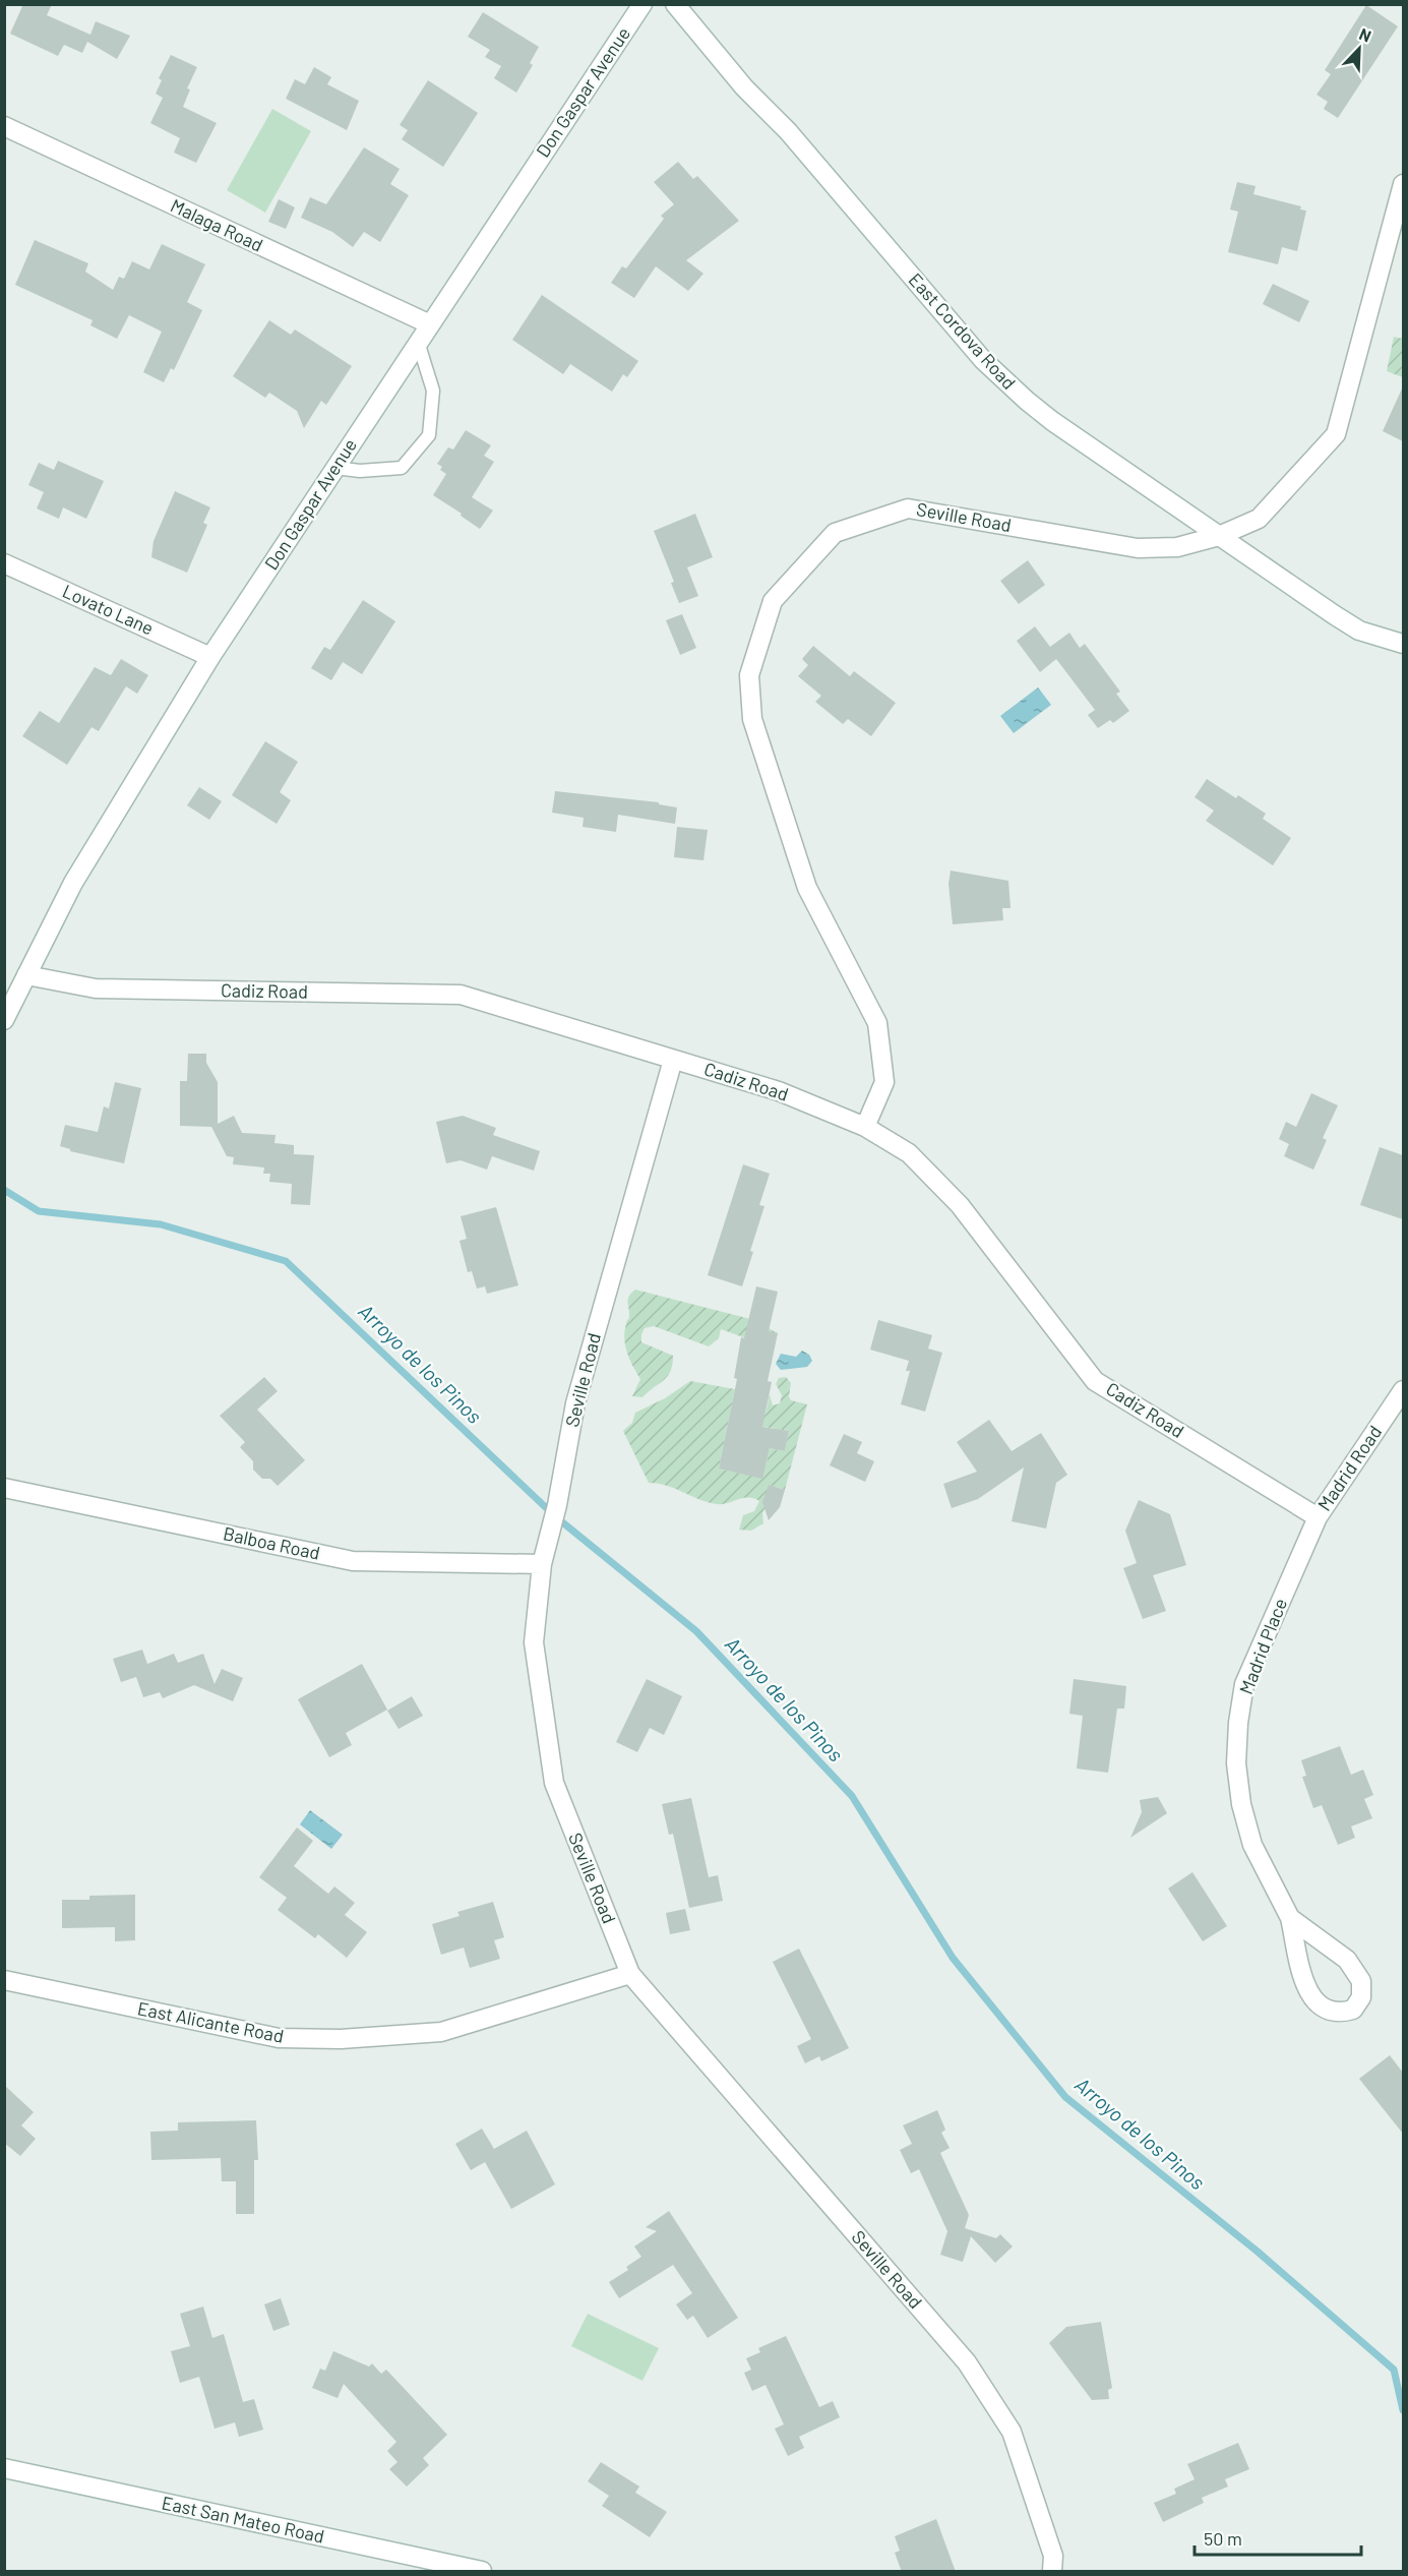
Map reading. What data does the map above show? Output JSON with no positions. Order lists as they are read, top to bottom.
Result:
{
  "streets": {
    "street": [
      "Don Gaspar Avenue",
      "Malaga Road",
      "East Cordova Road",
      "Seville Road",
      "Lovato Lane",
      "Cadiz Road",
      "Madrid Road",
      "Balboa Road",
      "Madrid Place",
      "East Alicante Road",
      "East San Mateo Road"
    ]
  },
  "crossings": [
    ["Don Gaspar Avenue", "Malaga Road"],
    ["Don Gaspar Avenue", "Lovato Lane"],
    ["Don Gaspar Avenue", "Cadiz Road"],
    ["East Cordova Road", "Seville Road"],
    ["Seville Road", "Cadiz Road"],
    ["Seville Road", "Balboa Road"],
    ["Seville Road", "East Alicante Road"],
    ["Cadiz Road", "Madrid Road"],
    ["Cadiz Road", "Madrid Place"],
    ["Madrid Road", "Madrid Place"]
  ],
  "water": ["Arroyo de los Pinos"],
  "scale_bar": "50 m",
  "north": "top right"
}
